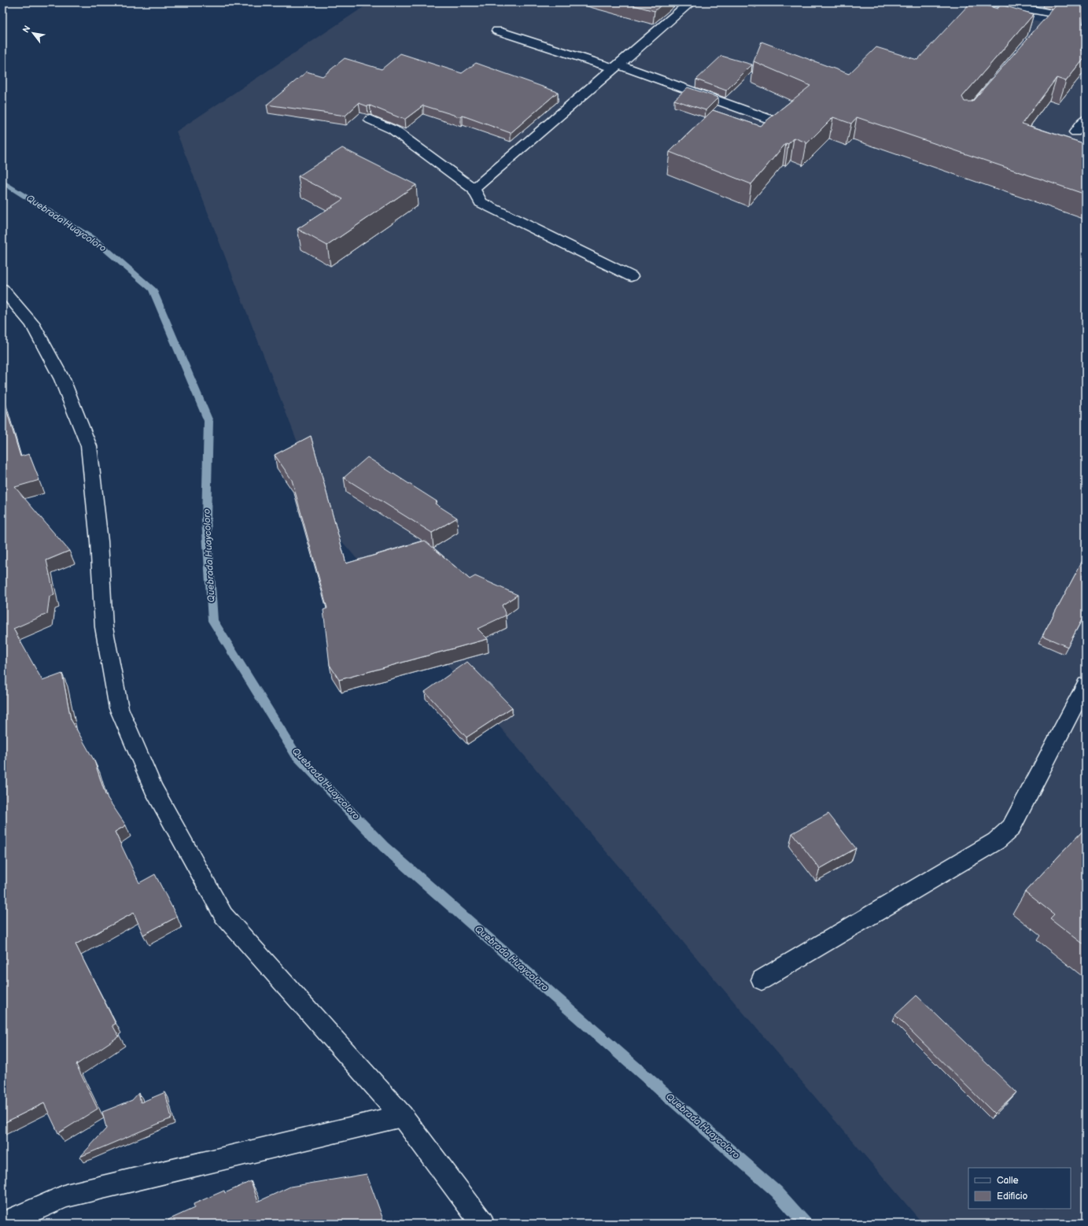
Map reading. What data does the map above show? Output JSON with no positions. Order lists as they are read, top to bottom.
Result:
{
  "water": ["Quebrada Huaycoloro"],
  "legend": ["Calle", "Edificio"],
  "north": "top left"
}
